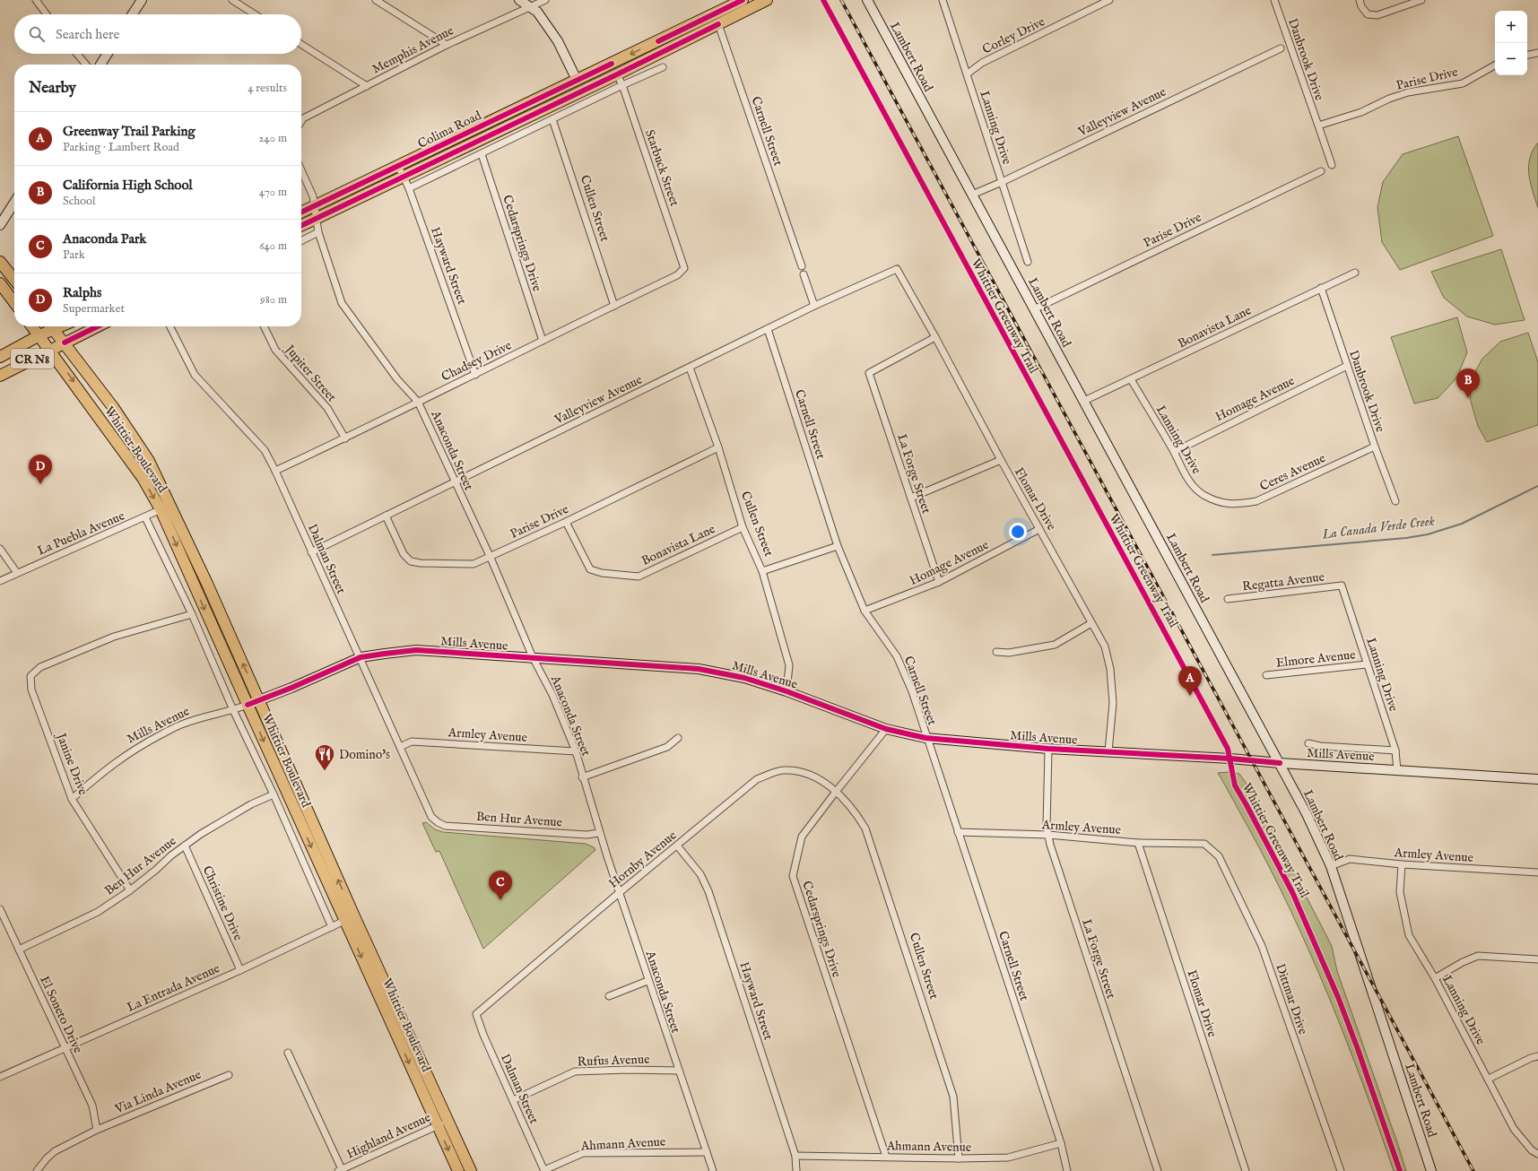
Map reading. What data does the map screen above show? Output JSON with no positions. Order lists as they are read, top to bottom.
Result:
{
  "streets": {
    "main road": [
      "Lambert Road",
      "Colima Road",
      "CR N8",
      "Whittier Boulevard",
      "Mills Avenue"
    ],
    "street": [
      "Corley Drive",
      "Memphis Avenue",
      "Danbrook Drive",
      "Parise Drive",
      "Valleyview Avenue",
      "Lanning Drive",
      "Carnell Street",
      "Starbuck Street",
      "Cullen Street",
      "Cedarsprings Drive",
      "Hayward Street",
      "Bonavista Lane",
      "Chadsey Drive",
      "Jupiter Street",
      "Homage Avenue",
      "Anaconda Street",
      "Ceres Avenue",
      "La Forge Street",
      "Flomar Drive",
      "La Puebla Avenue",
      "Dalman Street",
      "Regatta Avenue",
      "Elmore Avenue",
      "Armley Avenue",
      "Janine Drive",
      "Ben Hur Avenue",
      "Hornby Avenue",
      "Christine Drive",
      "La Entrada Avenue",
      "Dittmar Drive",
      "El Soneto Drive",
      "Rufus Avenue",
      "Via Linda Avenue",
      "Highland Avenue",
      "Ahmann Avenue"
    ],
    "cycle path": ["Whittier Greenway Trail"]
  },
  "crossings": [
    ["Corley Drive", "Lanning Drive"],
    ["Lambert Road", "Parise Drive"],
    ["Lambert Road", "Valleyview Avenue"],
    ["Lambert Road", "Bonavista Lane"],
    ["Lambert Road", "Mills Avenue"],
    ["Lambert Road", "Armley Avenue"],
    ["Danbrook Drive", "Parise Drive"],
    ["Danbrook Drive", "Bonavista Lane"],
    ["Danbrook Drive", "Homage Avenue"],
    ["Danbrook Drive", "Ceres Avenue"],
    ["Parise Drive", "Valleyview Avenue"],
    ["Parise Drive", "Cullen Street"],
    ["Parise Drive", "Bonavista Lane"],
    ["Parise Drive", "Anaconda Street"],
    ["Valleyview Avenue", "Lanning Drive"],
    ["Valleyview Avenue", "Carnell Street"],
    ["Valleyview Avenue", "Cullen Street"],
    ["Valleyview Avenue", "Anaconda Street"],
    ["Valleyview Avenue", "Flomar Drive"],
    ["Valleyview Avenue", "Dalman Street"],
    ["Lanning Drive", "Bonavista Lane"],
    ["Lanning Drive", "Homage Avenue"],
    ["Lanning Drive", "Ceres Avenue"],
    ["Lanning Drive", "Regatta Avenue"],
    ["Lanning Drive", "Mills Avenue"],
    ["Lanning Drive", "Elmore Avenue"],
    ["Lanning Drive", "Armley Avenue"],
    ["Colima Road", "Carnell Street"],
    ["Colima Road", "Starbuck Street"],
    ["Colima Road", "Hayward Street"],
    ["Colima Road", "Anaconda Street"],
    ["Carnell Street", "Homage Avenue"],
    ["Carnell Street", "Mills Avenue"],
    ["Carnell Street", "Armley Avenue"],
    ["Carnell Street", "Ahmann Avenue"],
    ["Starbuck Street", "Chadsey Drive"],
    ["Cullen Street", "Cedarsprings Drive"],
    ["Cullen Street", "Bonavista Lane"],
    ["Cullen Street", "Chadsey Drive"],
    ["Cullen Street", "Mills Avenue"],
    ["Cullen Street", "Hornby Avenue"],
    ["Cullen Street", "Ahmann Avenue"],
    ["Cedarsprings Drive", "Chadsey Drive"],
    ["Cedarsprings Drive", "Mills Avenue"],
    ["Cedarsprings Drive", "Hornby Avenue"],
    ["Cedarsprings Drive", "Ahmann Avenue"],
    ["Hayward Street", "Chadsey Drive"],
    ["Hayward Street", "Hornby Avenue"],
    ["Hayward Street", "Ahmann Avenue"],
    ["CR N8", "Whittier Boulevard"],
    ["Chadsey Drive", "Jupiter Street"],
    ["Chadsey Drive", "Anaconda Street"],
    ["Chadsey Drive", "Dalman Street"],
    ["Homage Avenue", "La Forge Street"],
    ["Homage Avenue", "Flomar Drive"],
    ["Whittier Boulevard", "La Puebla Avenue"],
    ["Whittier Boulevard", "Mills Avenue"],
    ["Whittier Boulevard", "La Entrada Avenue"],
    ["Whittier Boulevard", "Highland Avenue"],
    ["Anaconda Street", "Mills Avenue"],
    ["Anaconda Street", "Armley Avenue"],
    ["Anaconda Street", "Ben Hur Avenue"],
    ["Anaconda Street", "Hornby Avenue"],
    ["Anaconda Street", "Rufus Avenue"],
    ["Anaconda Street", "Ahmann Avenue"],
    ["La Forge Street", "Flomar Drive"],
    ["La Forge Street", "Mills Avenue"],
    ["La Forge Street", "Armley Avenue"],
    ["Flomar Drive", "Mills Avenue"],
    ["Flomar Drive", "Armley Avenue"],
    ["Dalman Street", "Mills Avenue"],
    ["Dalman Street", "Armley Avenue"],
    ["Dalman Street", "Ben Hur Avenue"],
    ["Dalman Street", "Hornby Avenue"],
    ["Dalman Street", "Rufus Avenue"],
    ["Dalman Street", "Ahmann Avenue"],
    ["Mills Avenue", "Janine Drive"],
    ["Armley Avenue", "Dittmar Drive"],
    ["Janine Drive", "Ben Hur Avenue"],
    ["Ben Hur Avenue", "Christine Drive"],
    ["Ben Hur Avenue", "El Soneto Drive"],
    ["Christine Drive", "La Entrada Avenue"],
    ["La Entrada Avenue", "El Soneto Drive"],
    ["El Soneto Drive", "Via Linda Avenue"]
  ],
  "water": ["La Canada Verde Creek"],
  "places": {
    "restaurant": ["Domino's"]
  },
  "page": {
    "map_buttons": ["+", "−"],
    "search": "Search here",
    "heading": ["Nearby", "4 results"],
    "list": [
      {
        "mark": "A",
        "name": "Greenway Trail Parking",
        "note": "Parking · Lambert Road",
        "value": "240 m"
      },
      {
        "mark": "B",
        "name": "California High School",
        "note": "School",
        "value": "470 m"
      },
      {
        "mark": "C",
        "name": "Anaconda Park",
        "note": "Park",
        "value": "640 m"
      },
      {
        "mark": "D",
        "name": "Ralphs",
        "note": "Supermarket",
        "value": "980 m"
      }
    ],
    "pins": [
      "B",
      "D",
      "A",
      "C"
    ]
  }
}
